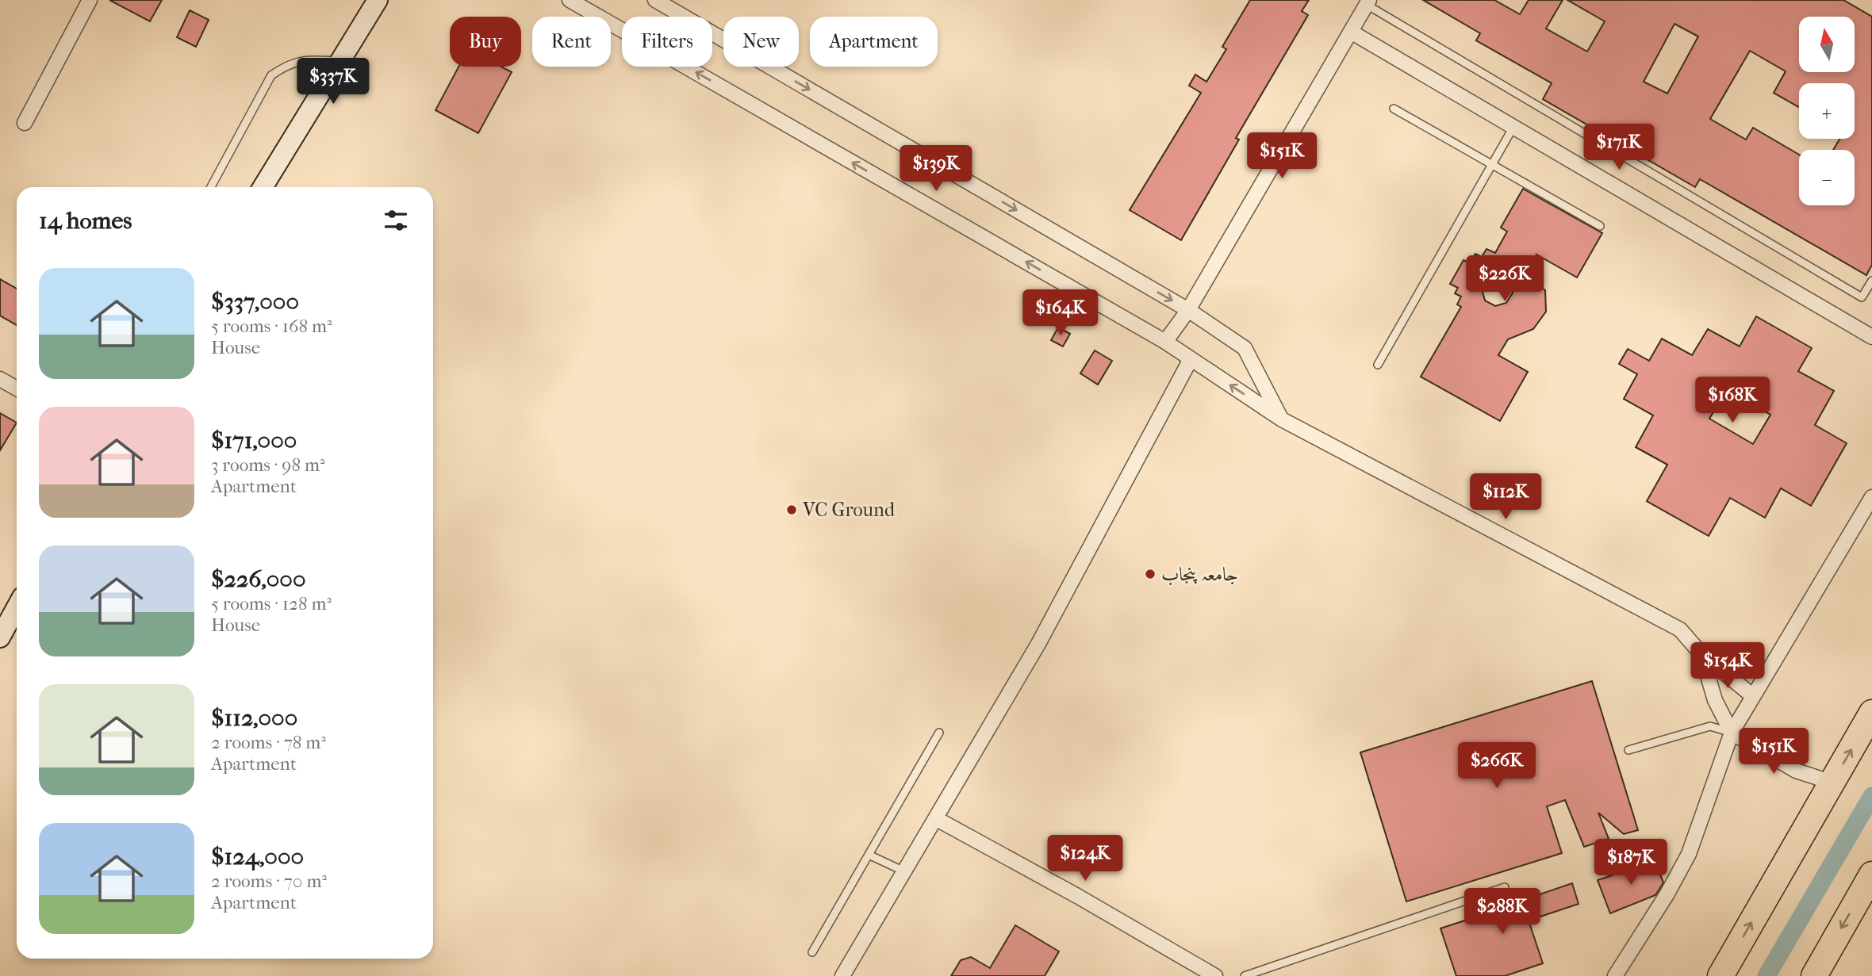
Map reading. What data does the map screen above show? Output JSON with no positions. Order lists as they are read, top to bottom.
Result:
{
  "places": ["VC Ground", "جامعہ پنجاب"],
  "north": "top",
  "page": {
    "map_buttons": ["+", "−"],
    "chip": [
      "Buy",
      "Rent",
      "Filters",
      "New",
      "Apartment"
    ],
    "price": [
      "$337K",
      "$171K",
      "$151K",
      "$139K",
      "$226K",
      "$164K",
      "$168K",
      "$112K",
      "$154K",
      "$151K",
      "$266K",
      "$124K",
      "$187K",
      "$288K"
    ],
    "heading": "14 homes",
    "list": [
      {
        "name": "$337,000",
        "note": "5 rooms · 168 m² · House"
      },
      {
        "name": "$171,000",
        "note": "3 rooms · 98 m² · Apartment"
      },
      {
        "name": "$226,000",
        "note": "5 rooms · 128 m² · House"
      },
      {
        "name": "$112,000",
        "note": "2 rooms · 78 m² · Apartment"
      },
      {
        "name": "$124,000",
        "note": "2 rooms · 70 m² · Apartment"
      }
    ]
  }
}
